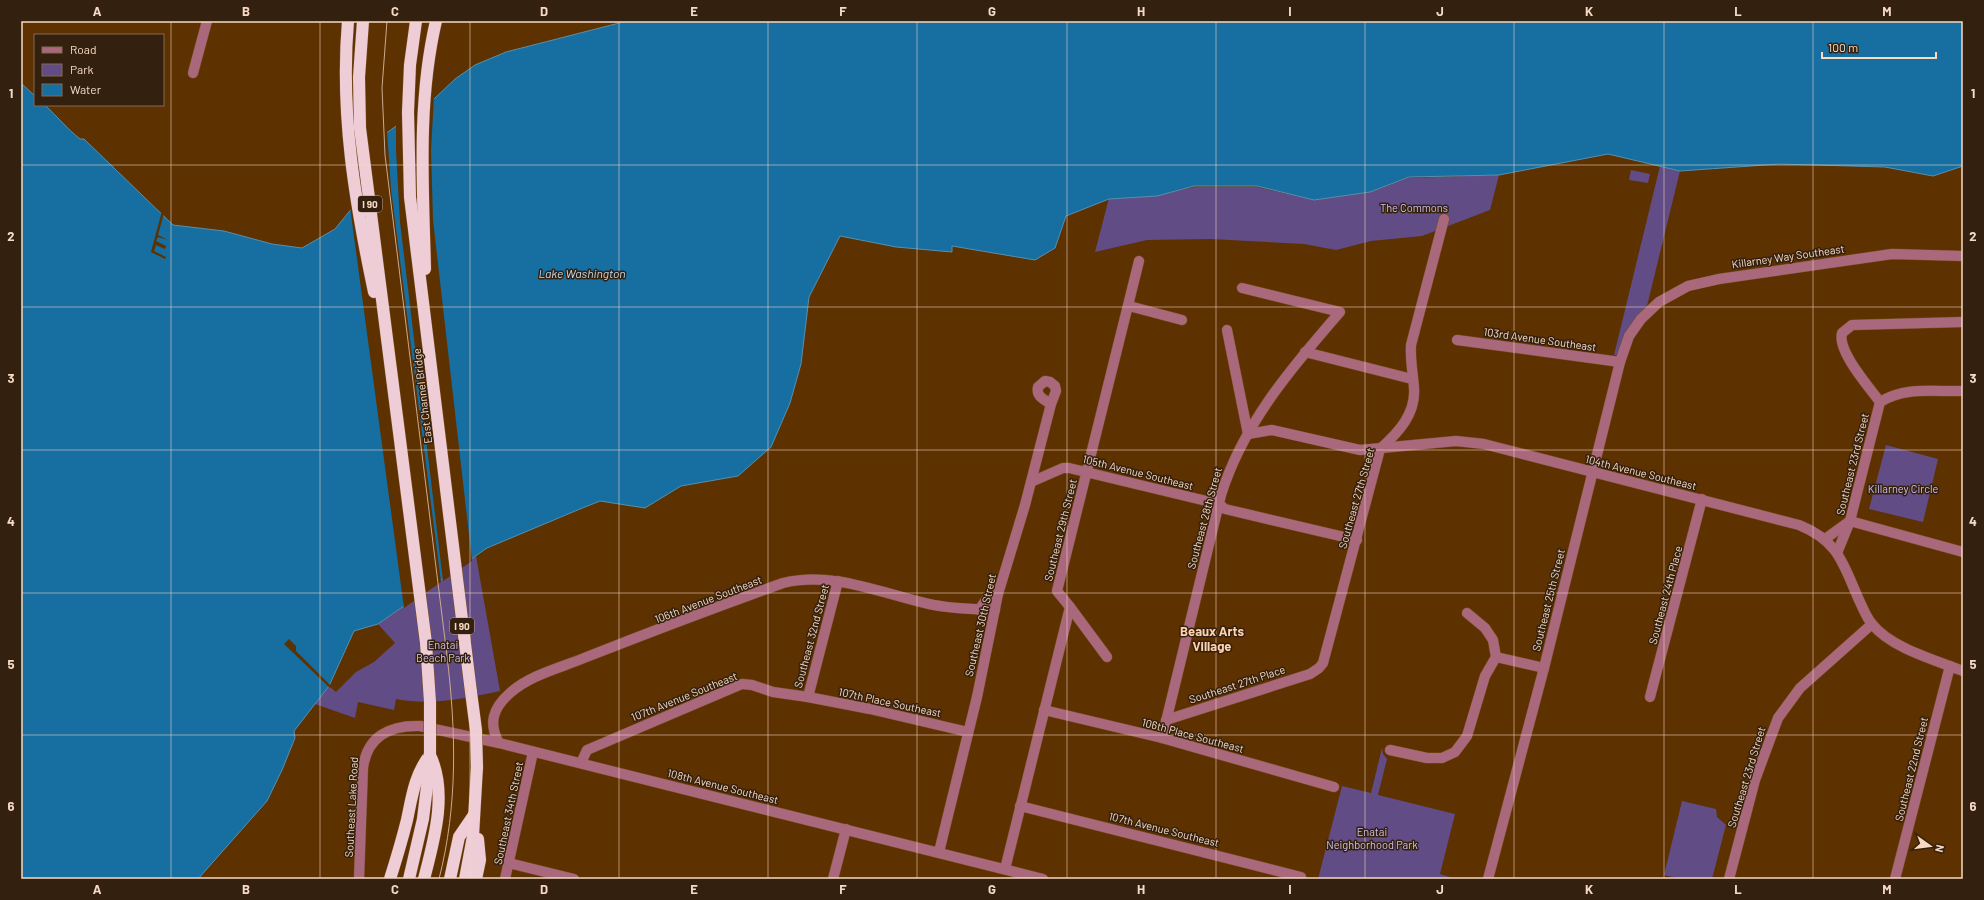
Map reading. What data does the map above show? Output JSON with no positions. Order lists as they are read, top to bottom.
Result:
{
  "streets": {
    "highway": ["I 90", "East Channel Bridge"],
    "street": [
      "Killarney Way Southeast",
      "103rd Avenue Southeast",
      "Southeast 23rd Street",
      "105th Avenue Southeast",
      "104th Avenue Southeast",
      "Southeast 27th Street",
      "Southeast 28th Street",
      "Southeast 29th Street",
      "Southeast 24th Place",
      "106th Avenue Southeast",
      "Southeast 25th Street",
      "Southeast 30th Street",
      "Southeast 32nd Street",
      "Southeast 27th Place",
      "107th Avenue Southeast",
      "107th Place Southeast",
      "106th Place Southeast",
      "Southeast 22nd Street",
      "108th Avenue Southeast",
      "Southeast Lake Road",
      "Southeast 34th Street"
    ]
  },
  "crossings": [
    ["I 90", "East Channel Bridge"],
    ["Killarney Way Southeast", "Southeast 25th Street"],
    ["103rd Avenue Southeast", "Southeast 25th Street"],
    ["Southeast 23rd Street", "104th Avenue Southeast"],
    ["105th Avenue Southeast", "Southeast 27th Street"],
    ["105th Avenue Southeast", "Southeast 28th Street"],
    ["105th Avenue Southeast", "Southeast 29th Street"],
    ["105th Avenue Southeast", "Southeast 30th Street"],
    ["104th Avenue Southeast", "Southeast 27th Street"],
    ["104th Avenue Southeast", "Southeast 28th Street"],
    ["104th Avenue Southeast", "Southeast 24th Place"],
    ["104th Avenue Southeast", "Southeast 25th Street"],
    ["104th Avenue Southeast", "Southeast 22nd Street"],
    ["Southeast 27th Street", "Southeast 27th Place"],
    ["Southeast 28th Street", "Southeast 27th Place"],
    ["Southeast 28th Street", "106th Place Southeast"],
    ["106th Avenue Southeast", "Southeast 30th Street"],
    ["106th Avenue Southeast", "Southeast 32nd Street"],
    ["106th Avenue Southeast", "108th Avenue Southeast"],
    ["Southeast 30th Street", "107th Place Southeast"],
    ["Southeast 30th Street", "108th Avenue Southeast"],
    ["Southeast 32nd Street", "107th Avenue Southeast"],
    ["Southeast 32nd Street", "107th Place Southeast"],
    ["107th Avenue Southeast", "107th Place Southeast"],
    ["107th Avenue Southeast", "108th Avenue Southeast"],
    ["108th Avenue Southeast", "Southeast Lake Road"],
    ["108th Avenue Southeast", "Southeast 34th Street"]
  ],
  "districts": ["Beaux Arts Village"],
  "water": ["Lake Washington"],
  "parks": [
    "The Commons",
    "Killarney Circle",
    "Enatai Beach Park",
    "Enatai Neighborhood Park"
  ],
  "legend": ["Road", "Park", "Water"],
  "scale_bar": "100 m",
  "north": "right",
  "grid": {
    "columns": [
      "A",
      "B",
      "C",
      "D",
      "E",
      "F",
      "G",
      "H",
      "I",
      "J",
      "K",
      "L",
      "M"
    ],
    "rows": [
      "1",
      "2",
      "3",
      "4",
      "5",
      "6"
    ]
  }
}
